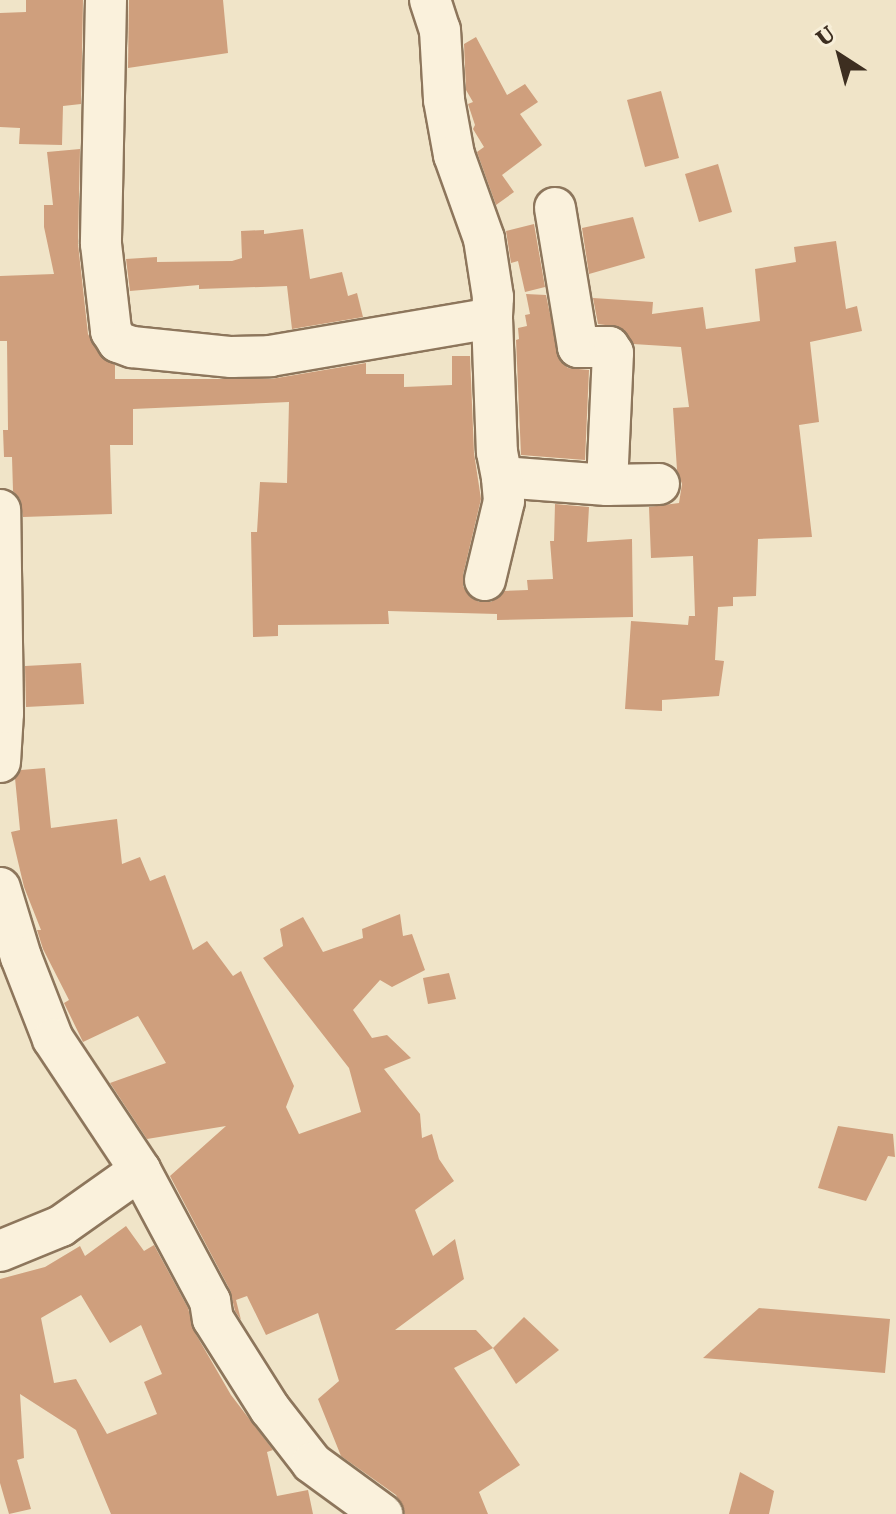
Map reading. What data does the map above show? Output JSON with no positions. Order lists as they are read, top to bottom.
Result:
{
  "north": "top left"
}
